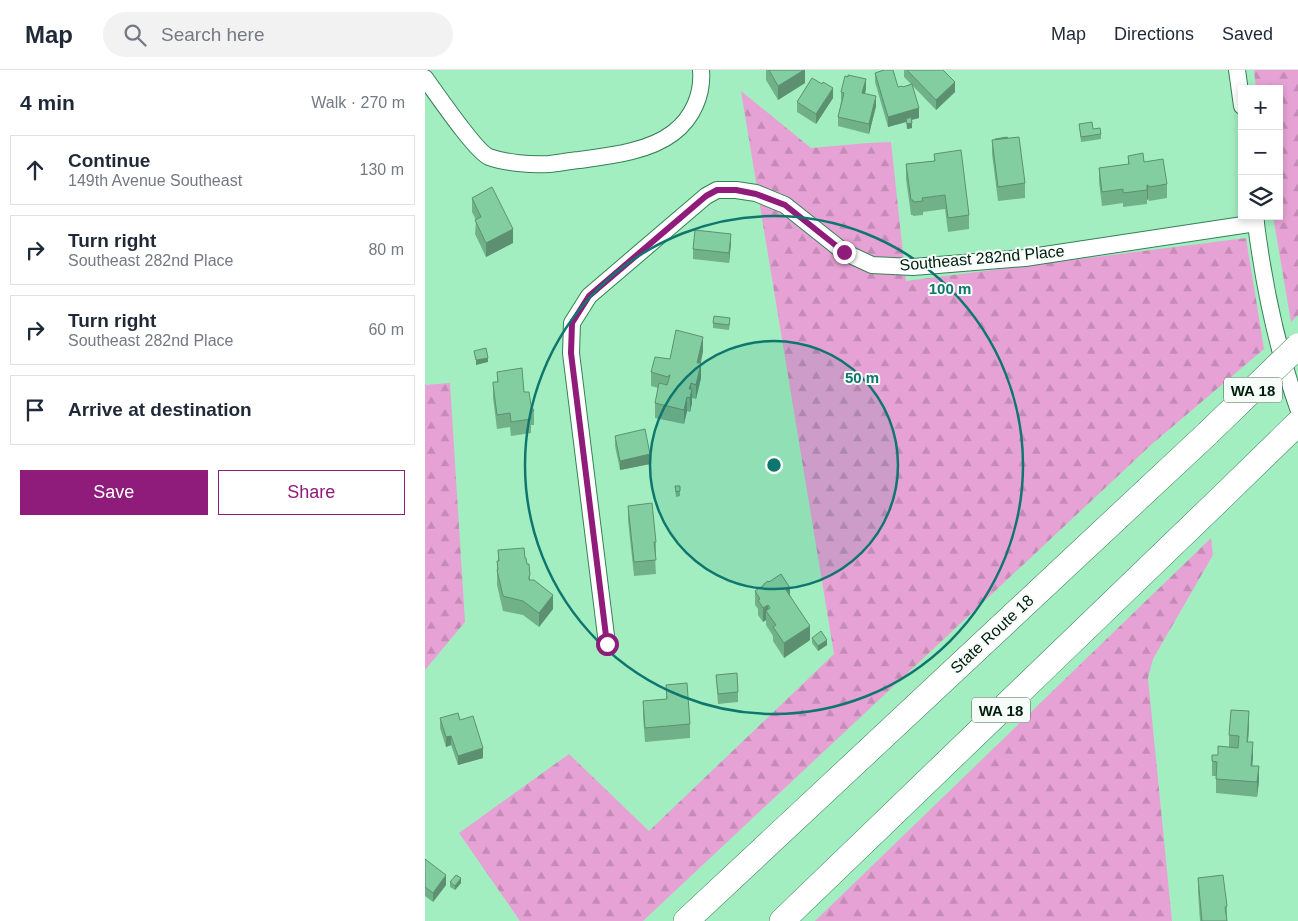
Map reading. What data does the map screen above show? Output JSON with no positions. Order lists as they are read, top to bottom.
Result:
{
  "streets": {
    "highway": ["WA 18", "State Route 18"],
    "street": ["Southeast 282nd Place"]
  },
  "page": {
    "header": "Map",
    "search": "Search here",
    "nav": ["Map", "Directions", "Saved"],
    "heading": ["4 min", "Walk · 270 m"],
    "map_buttons": ["+", "−"],
    "list": [
      ["Continue", "149th Avenue Southeast", "130 m"],
      ["Turn right", "Southeast 282nd Place", "80 m"],
      ["Turn right", "Southeast 282nd Place", "60 m"],
      "Arrive at destination"
    ],
    "buttons": ["Save", "Share"]
  },
  "rings": ["100 m", "50 m"]
}
